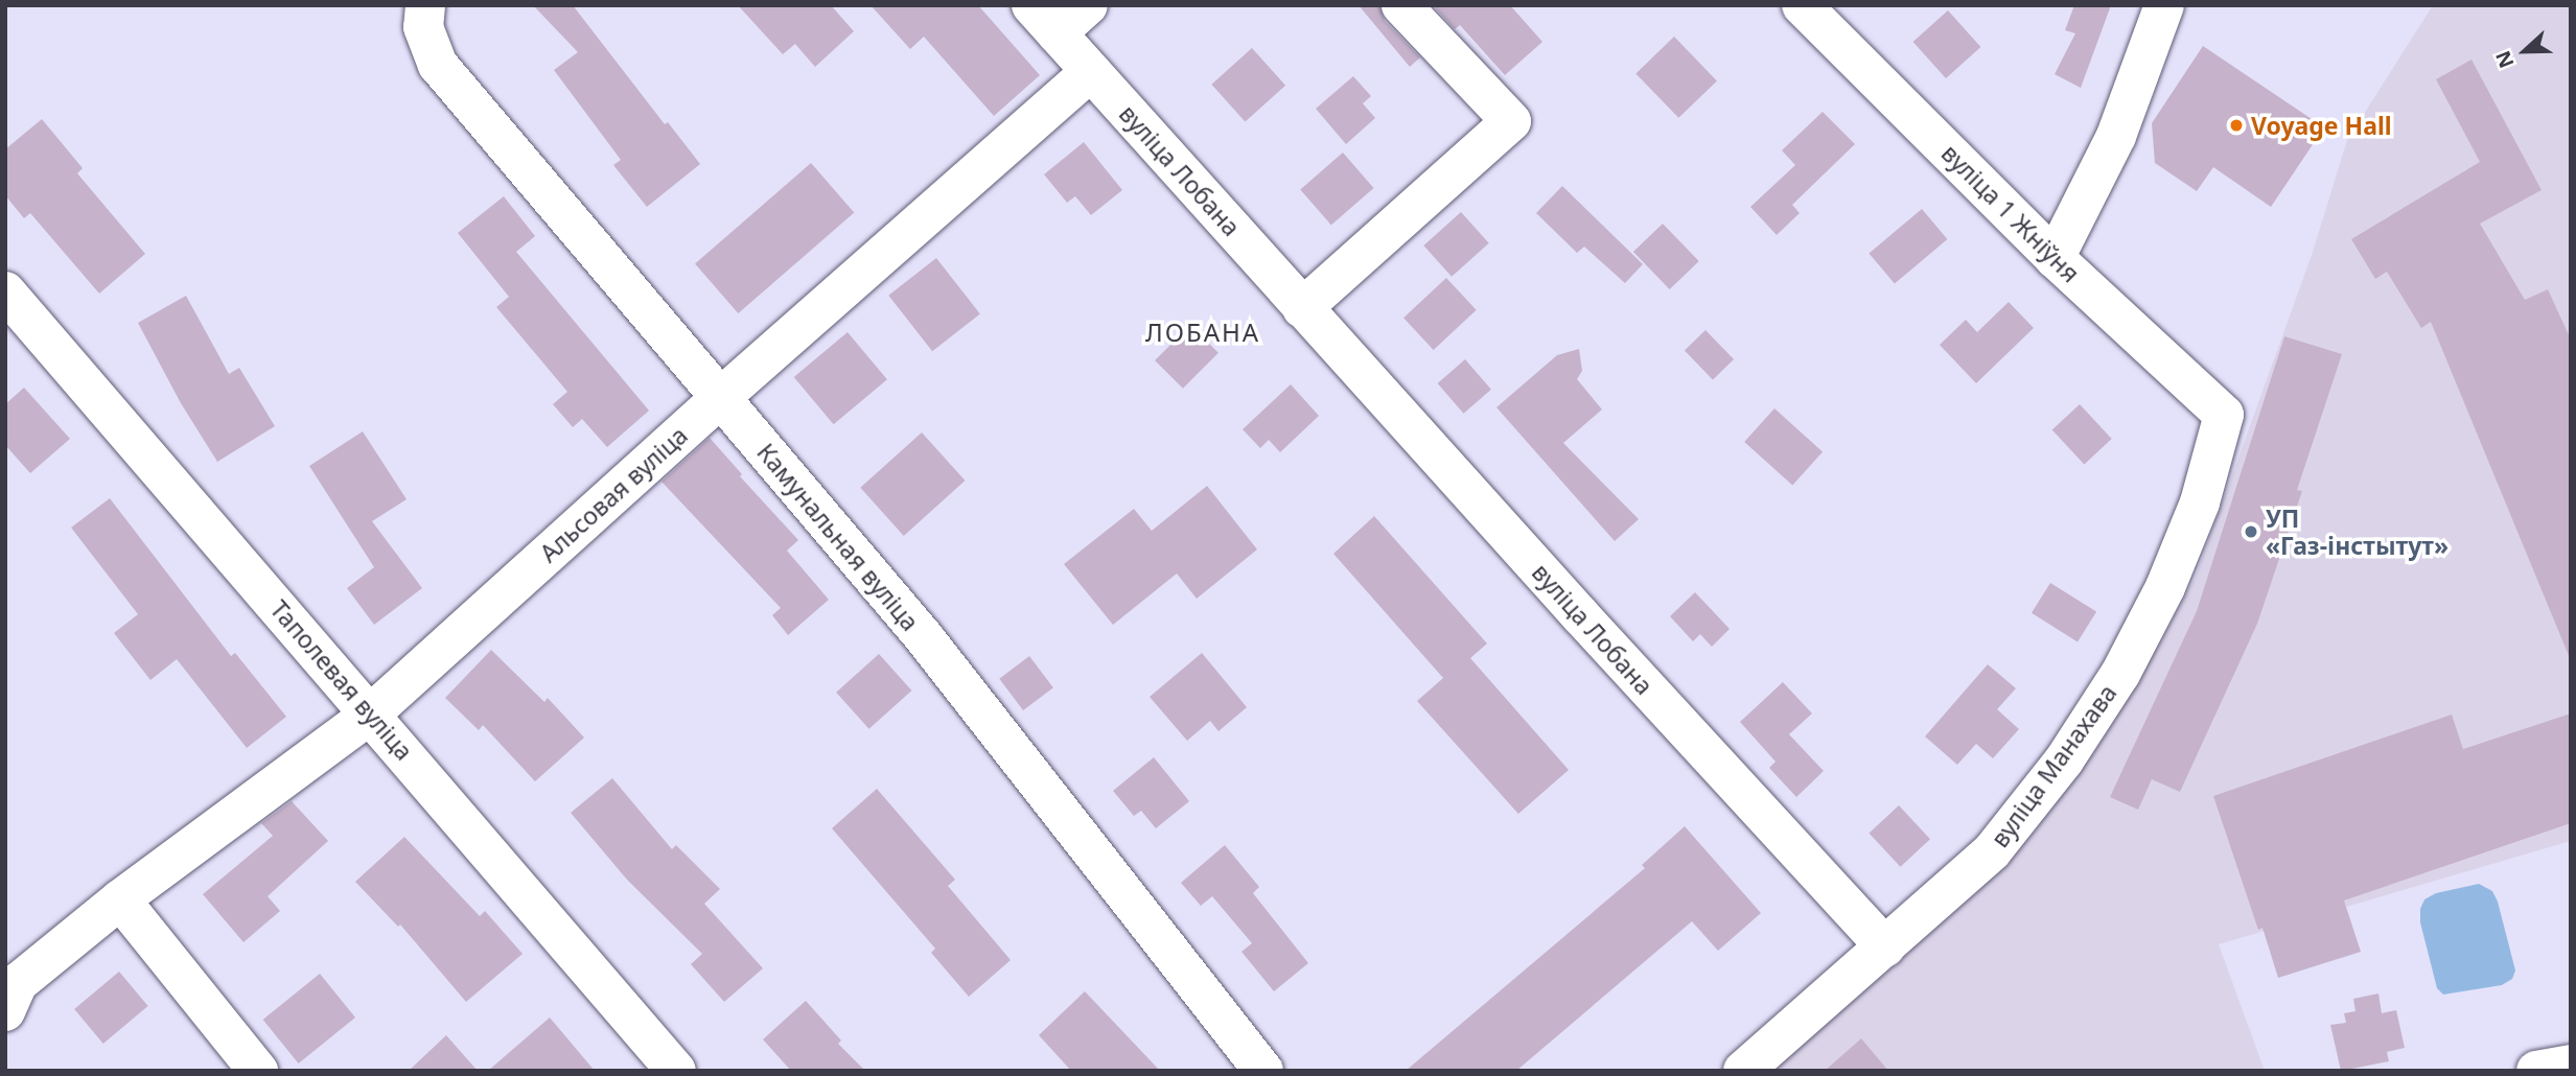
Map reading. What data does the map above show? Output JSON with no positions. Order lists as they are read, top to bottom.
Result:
{
  "streets": {
    "street": [
      "вуліца Лобана",
      "вуліца 1 Жніўня",
      "Альсовая вуліца",
      "Камунальная вуліца",
      "Таполевая вуліца",
      "вуліца Манахава"
    ]
  },
  "crossings": [
    ["вуліца Лобана", "Альсовая вуліца"],
    ["вуліца Лобана", "вуліца Манахава"],
    ["вуліца 1 Жніўня", "вуліца Манахава"],
    ["Альсовая вуліца", "Камунальная вуліца"],
    ["Альсовая вуліца", "Таполевая вуліца"]
  ],
  "districts": ["ЛОБАНА"],
  "places": ["Voyage Hall", "УП «Газ-інстытут»"],
  "north": "left"
}
